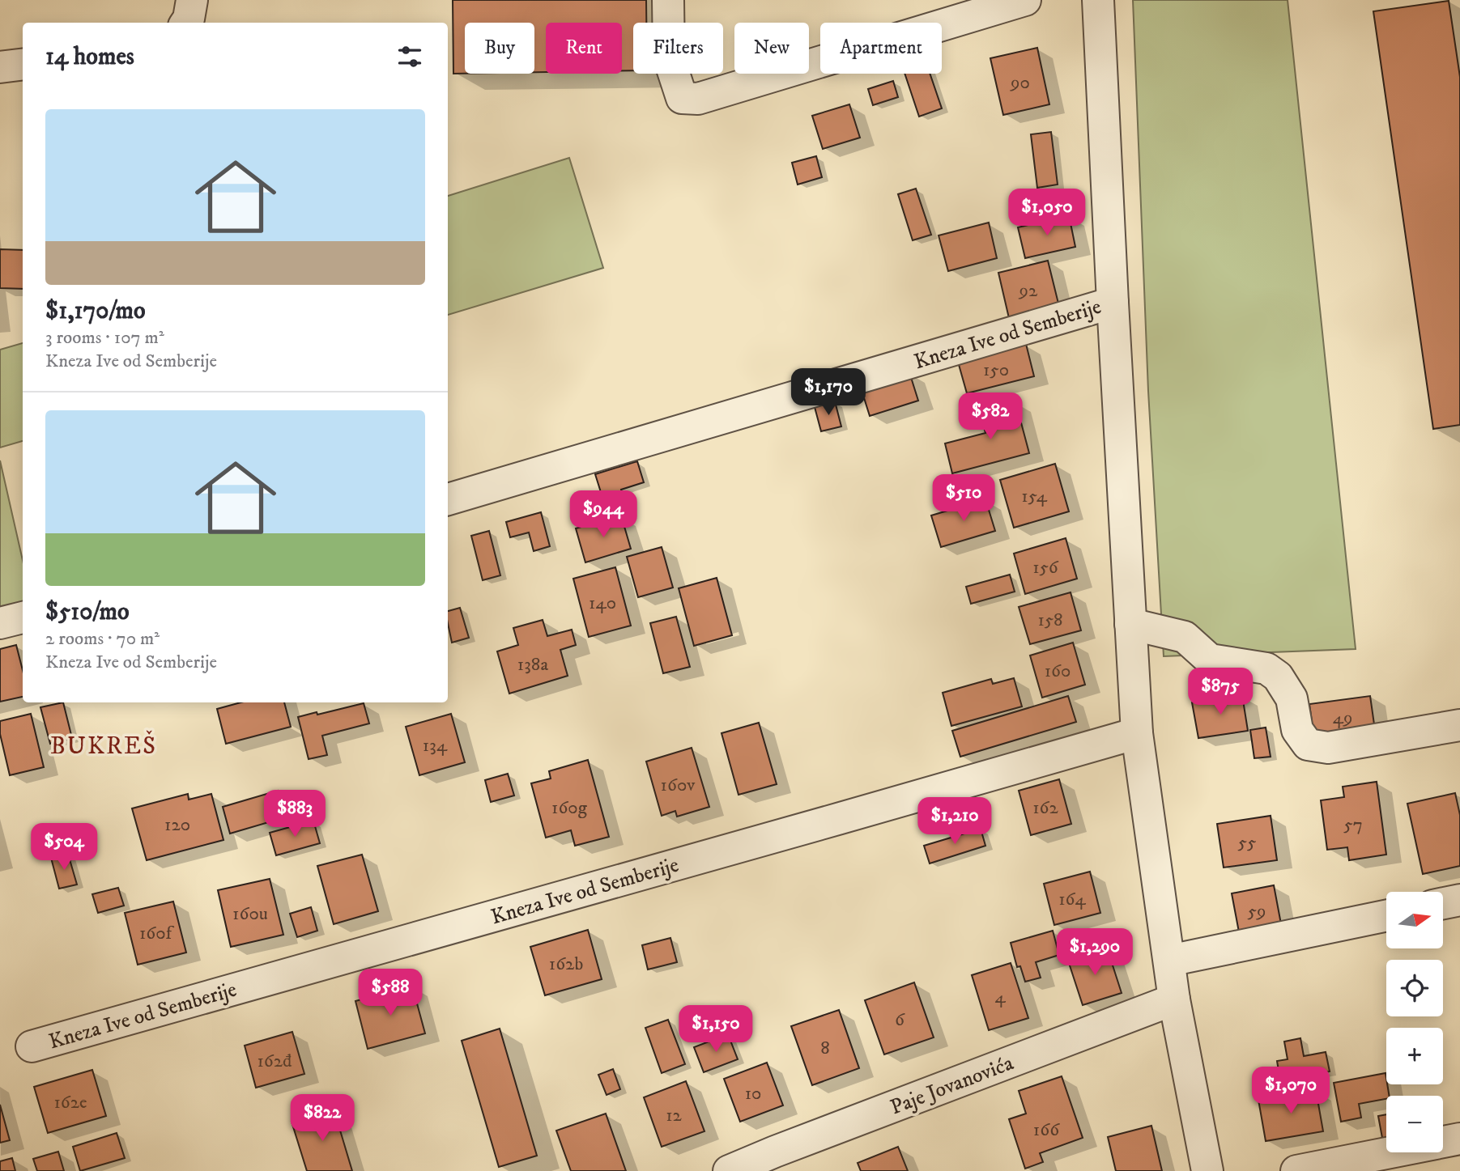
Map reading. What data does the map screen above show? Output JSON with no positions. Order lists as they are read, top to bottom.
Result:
{
  "streets": {
    "street": ["Kneza Ive od Semberije", "Paje Jovanovića"]
  },
  "crossings": [
    ["Kneza Ive od Semberije", "Paje Jovanovića"]
  ],
  "districts": ["BUKREŠ"],
  "house_numbers": [
    "90",
    "92",
    "150",
    "154",
    "156",
    "140",
    "158",
    "138a",
    "160",
    "49",
    "134",
    "160v",
    "160g",
    "162",
    "120",
    "57",
    "55",
    "164",
    "59",
    "160u",
    "160f",
    "162b",
    "4",
    "6",
    "8",
    "162đ",
    "10",
    "162e",
    "12",
    "166"
  ],
  "north": "right",
  "page": {
    "chip": [
      "Buy",
      "Rent",
      "Filters",
      "New",
      "Apartment"
    ],
    "heading": "14 homes",
    "list": [
      {
        "name": "$1,170/mo",
        "note": "3 rooms · 107 m² · Kneza Ive od Semberije"
      },
      {
        "name": "$510/mo",
        "note": "2 rooms · 70 m² · Kneza Ive od Semberije"
      }
    ],
    "price": [
      "$1,050",
      "$1,170",
      "$582",
      "$510",
      "$944",
      "$875",
      "$883",
      "$1,210",
      "$504",
      "$1,290",
      "$588",
      "$1,150",
      "$1,070",
      "$822"
    ],
    "map_buttons": ["+", "−"]
  }
}
